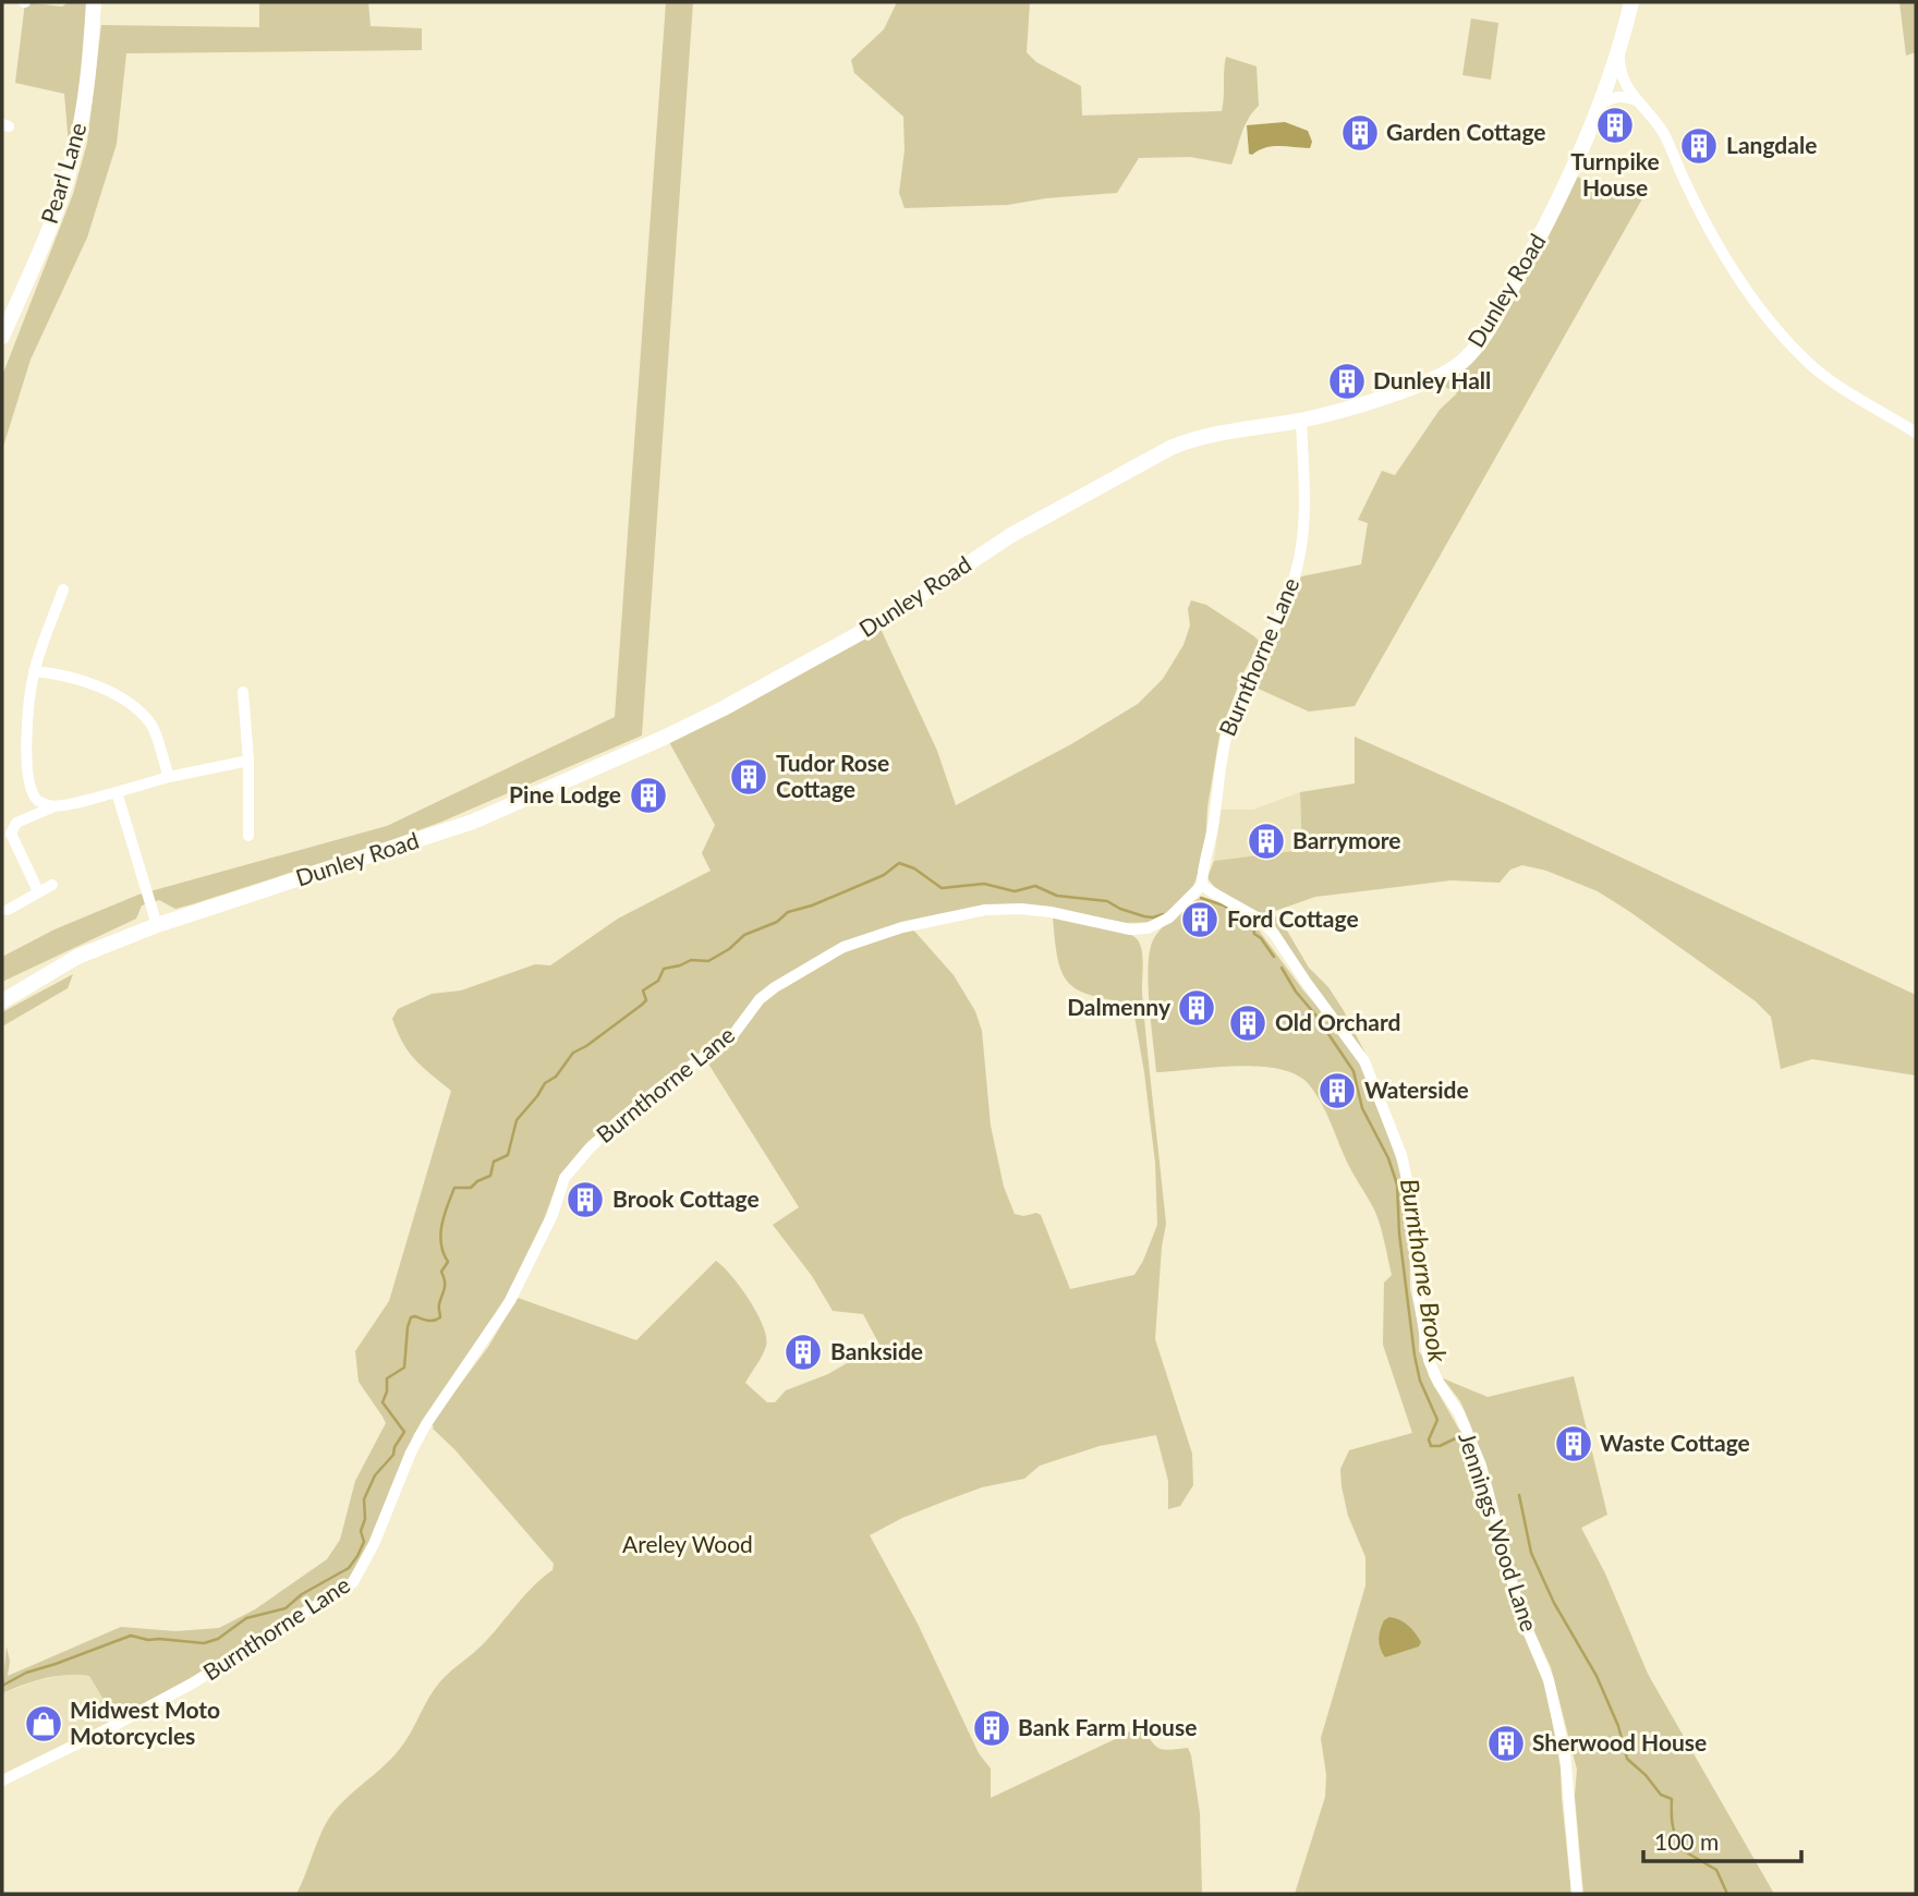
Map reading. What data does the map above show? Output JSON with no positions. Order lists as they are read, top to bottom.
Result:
{
  "streets": {
    "main road": ["Pearl Lane", "Dunley Road"],
    "street": ["Burnthorne Lane", "Jennings Wood Lane"]
  },
  "crossings": [
    ["Dunley Road", "Burnthorne Lane"],
    ["Burnthorne Lane", "Jennings Wood Lane"]
  ],
  "water": ["Burnthorne Brook"],
  "parks": ["Areley Wood"],
  "places": {
    "building": [
      "Turnpike House",
      "Garden Cottage",
      "Langdale",
      "Dunley Hall",
      "Tudor Rose Cottage",
      "Pine Lodge",
      "Barrymore",
      "Ford Cottage",
      "Dalmenny",
      "Old Orchard",
      "Waterside",
      "Brook Cottage",
      "Bankside",
      "Waste Cottage",
      "Bank Farm House",
      "Sherwood House"
    ],
    "shop": ["Midwest Moto Motorcycles"]
  },
  "scale_bar": "100 m"
}
